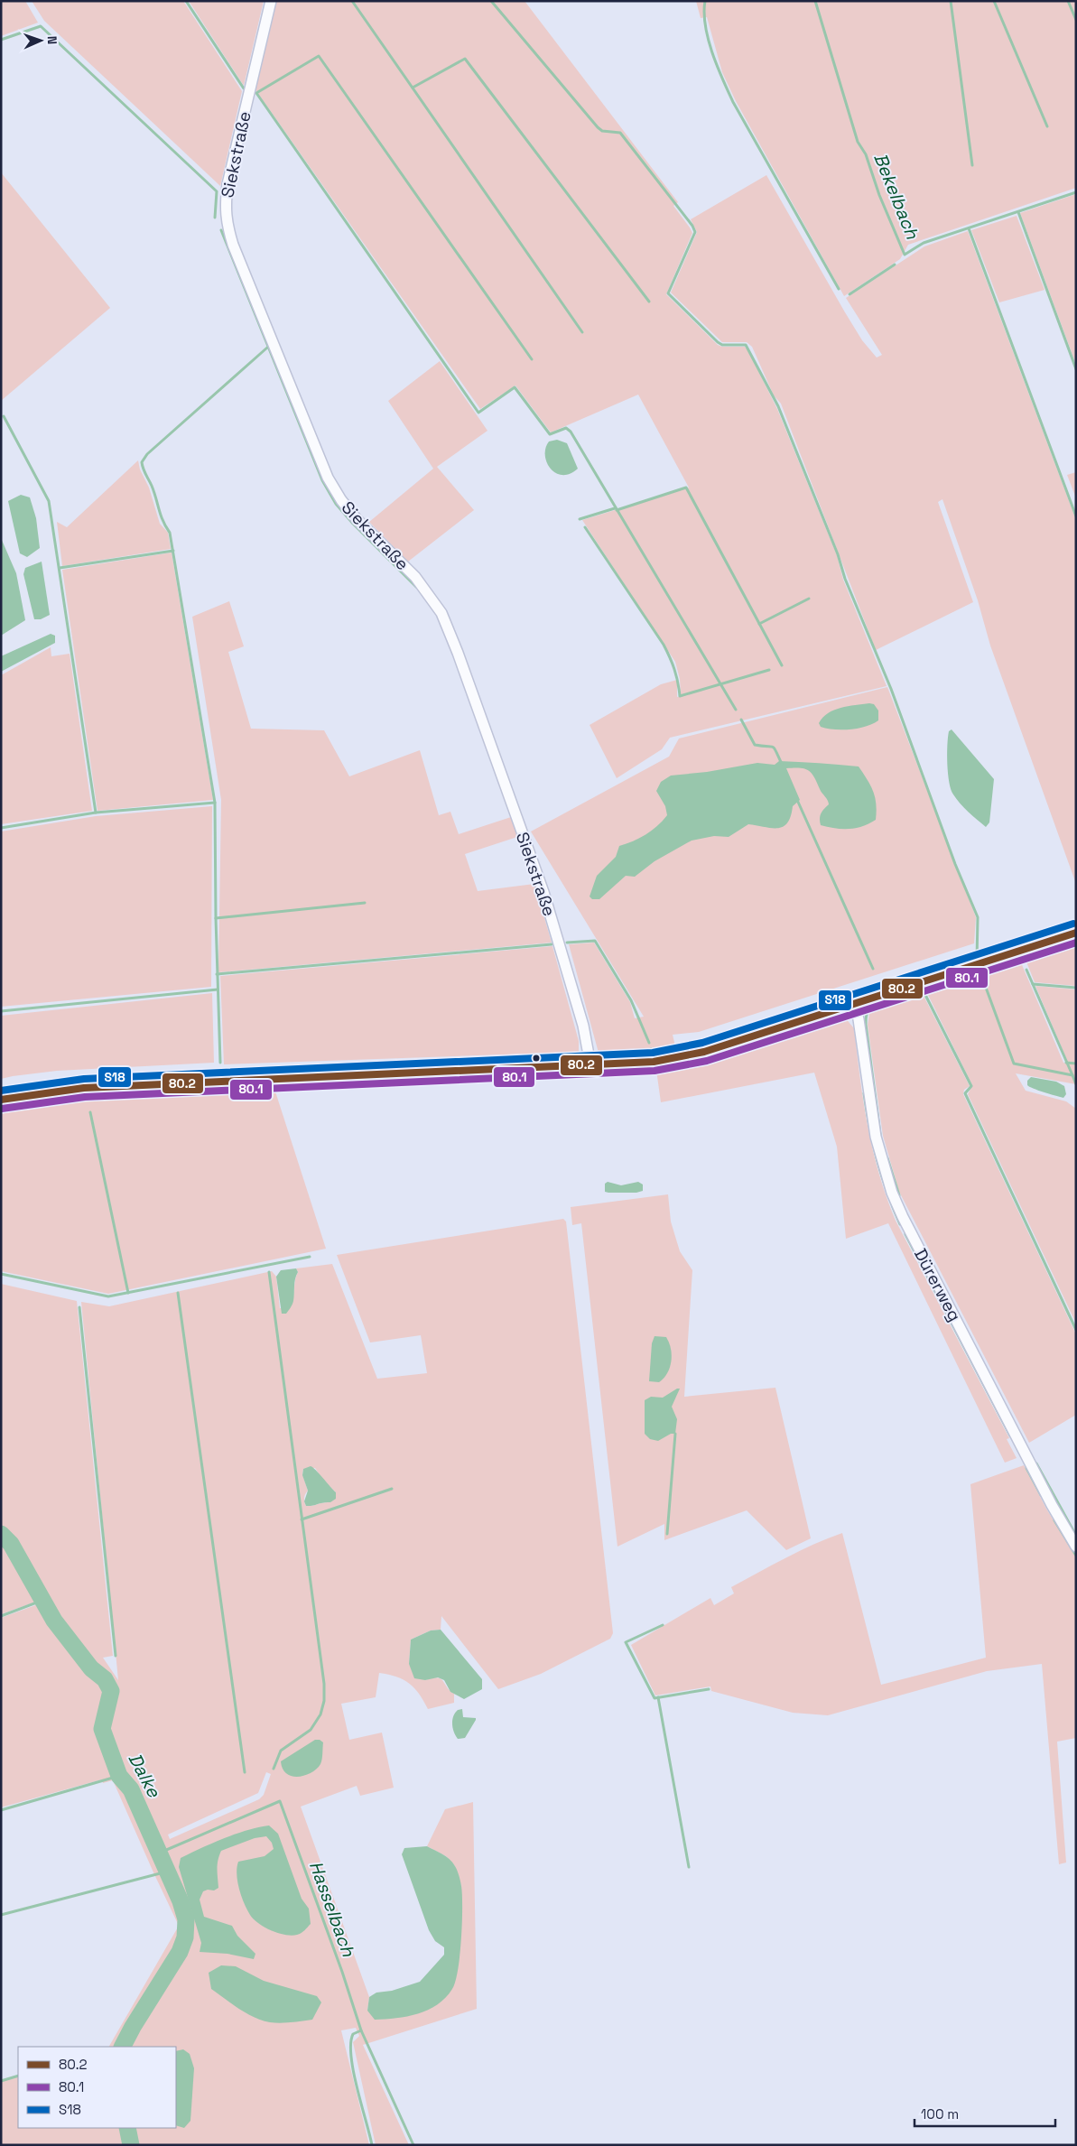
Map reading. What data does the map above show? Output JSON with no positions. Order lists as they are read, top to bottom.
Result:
{
  "streets": {
    "street": ["Siekstraße", "Dürerweg"]
  },
  "water": ["Bekelbach", "Dalke", "Hasselbach"],
  "lines": ["transit line S18", "transit line 80.2", "transit line 80.1"],
  "legend": ["80.2", "80.1", "S18"],
  "scale_bar": "100 m",
  "north": "right"
}
